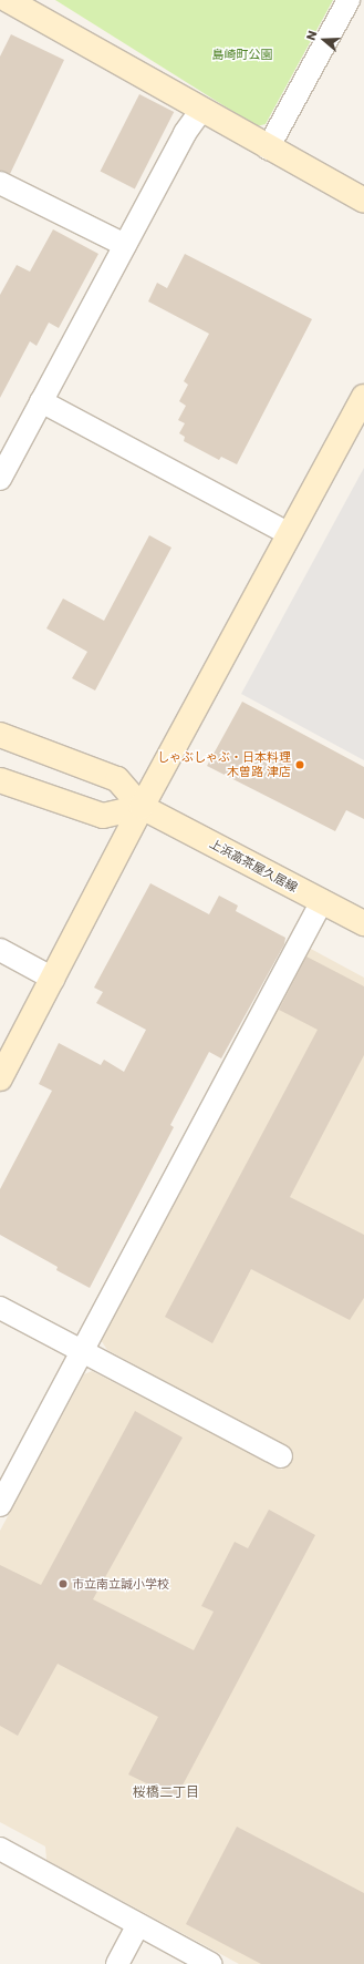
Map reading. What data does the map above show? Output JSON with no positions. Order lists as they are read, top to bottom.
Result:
{
  "streets": {
    "street": ["上浜高茶屋久居線"]
  },
  "districts": ["桜橋二丁目"],
  "parks": ["島崎町公園"],
  "places": ["しゃぶしゃぶ・日本料理 木曽路 津店", "市立南立誠小学校"],
  "north": "left"
}
